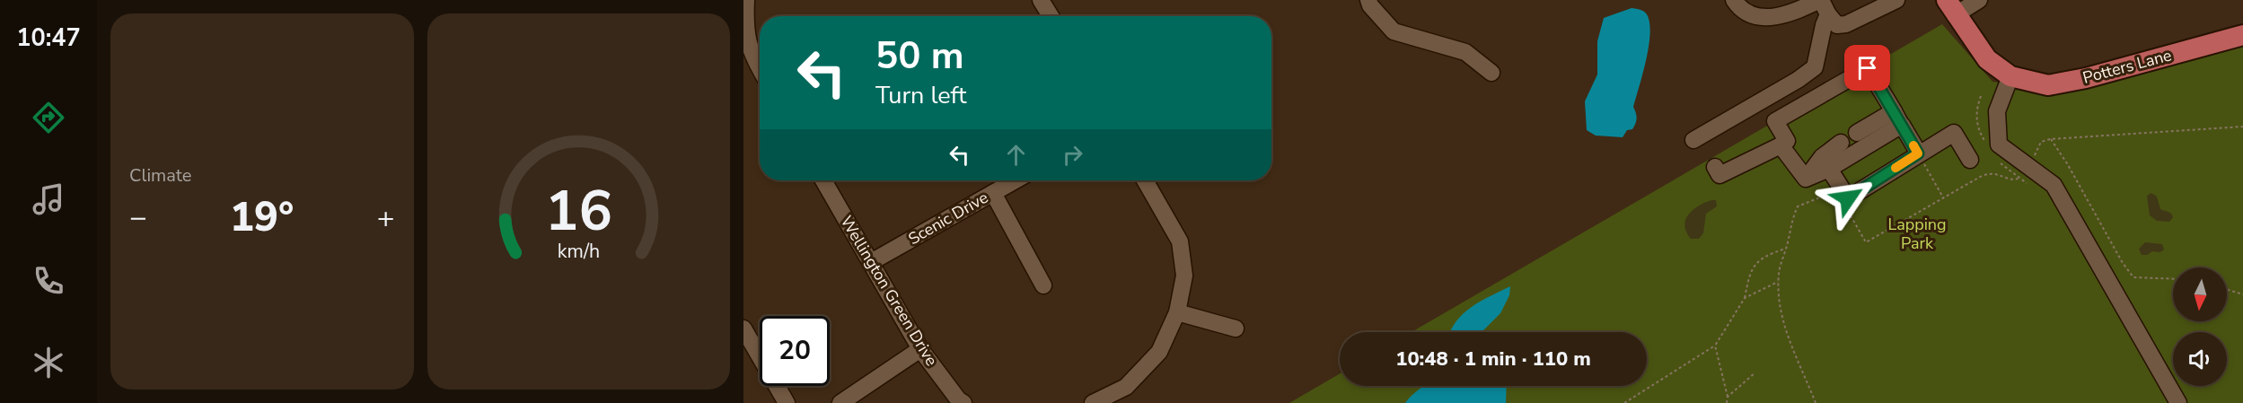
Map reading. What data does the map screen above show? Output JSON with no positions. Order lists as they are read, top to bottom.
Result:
{
  "streets": {
    "main road": ["Potters Lane"],
    "street": ["Scenic Drive", "Wellington Green Drive"]
  },
  "crossings": [
    ["Scenic Drive", "Wellington Green Drive"]
  ],
  "parks": ["Lapping Park"],
  "north": "bottom",
  "page": {
    "tabs": "10:47",
    "tile": "Climate",
    "turn": ["50 m", "Turn left"],
    "heat": ["−", "19°", "+"],
    "limit": "20",
    "trip": "10:48 · 1 min · 110 m",
    "gauge": ["16", "km/h"]
  }
}
